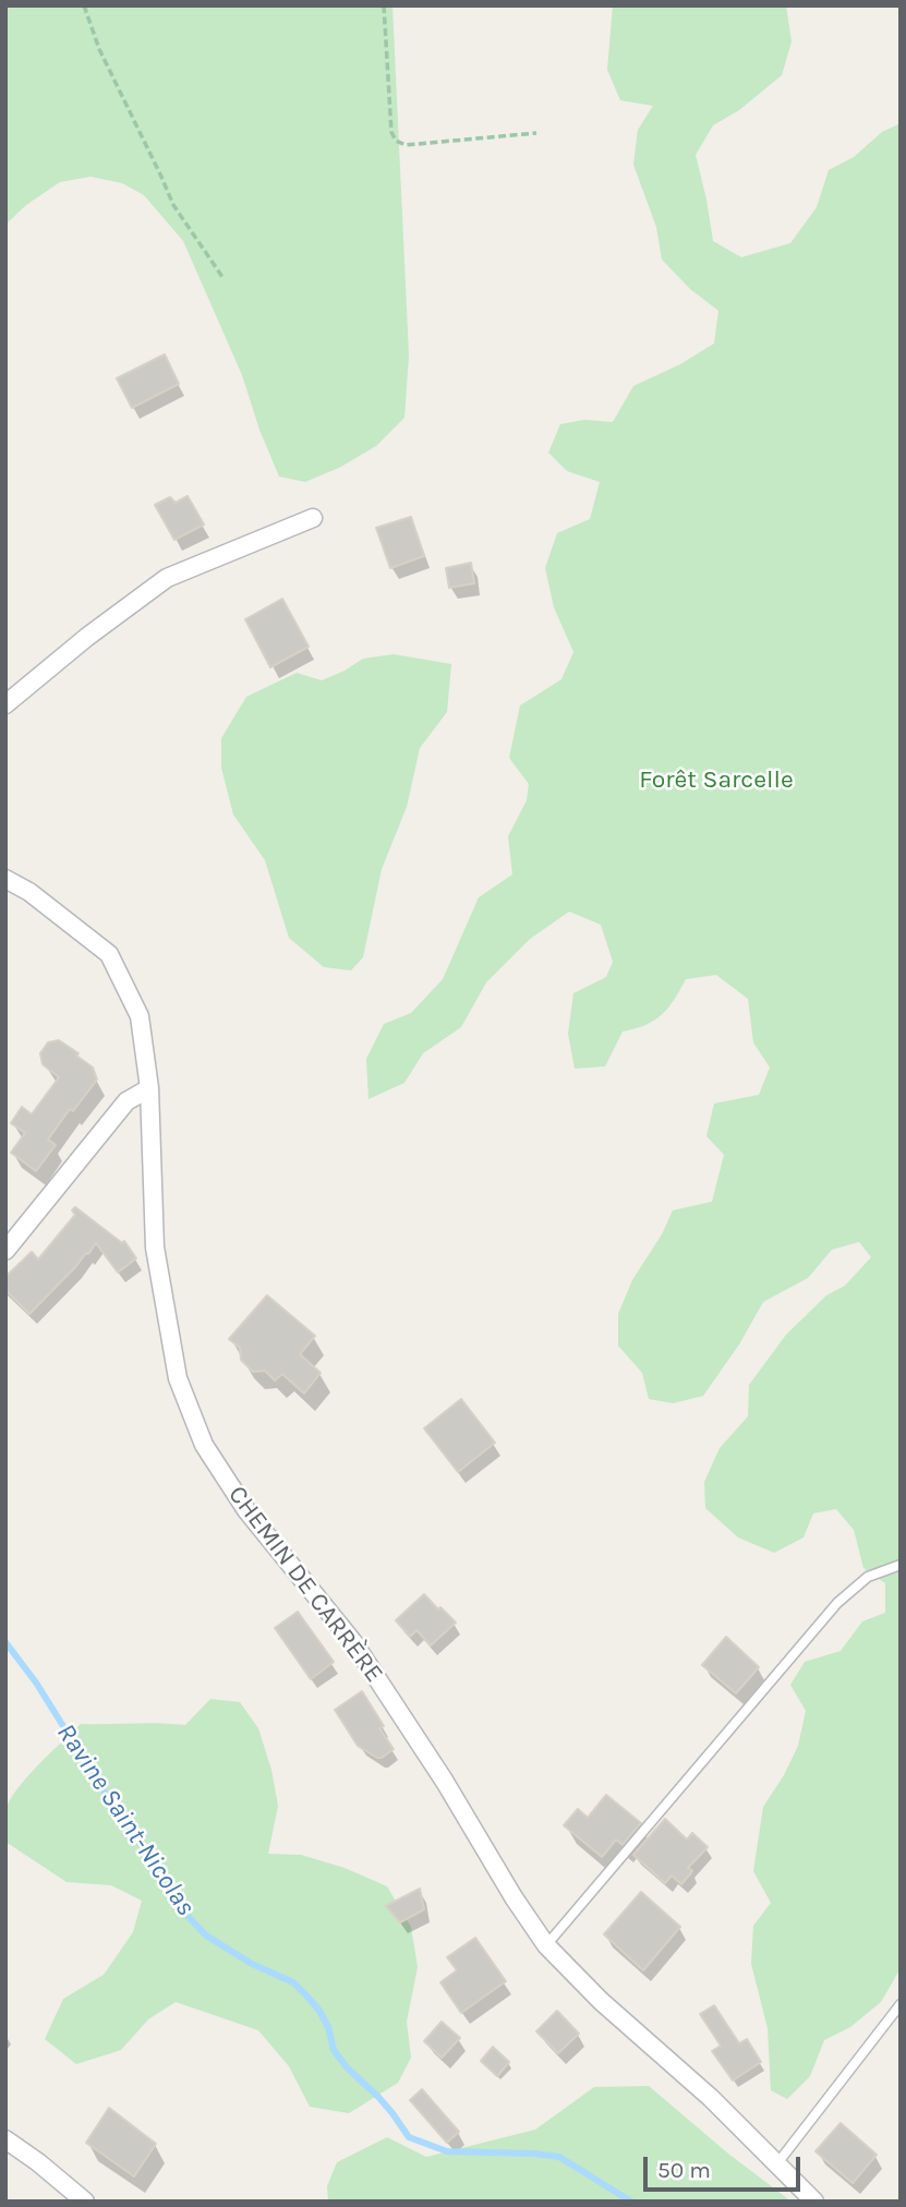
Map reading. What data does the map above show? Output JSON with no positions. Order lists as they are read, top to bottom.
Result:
{
  "streets": {
    "street": ["CHEMIN DE CARRÈRE"]
  },
  "water": ["Ravine Saint-Nicolas"],
  "parks": ["Forêt Sarcelle"],
  "scale_bar": "50 m"
}
